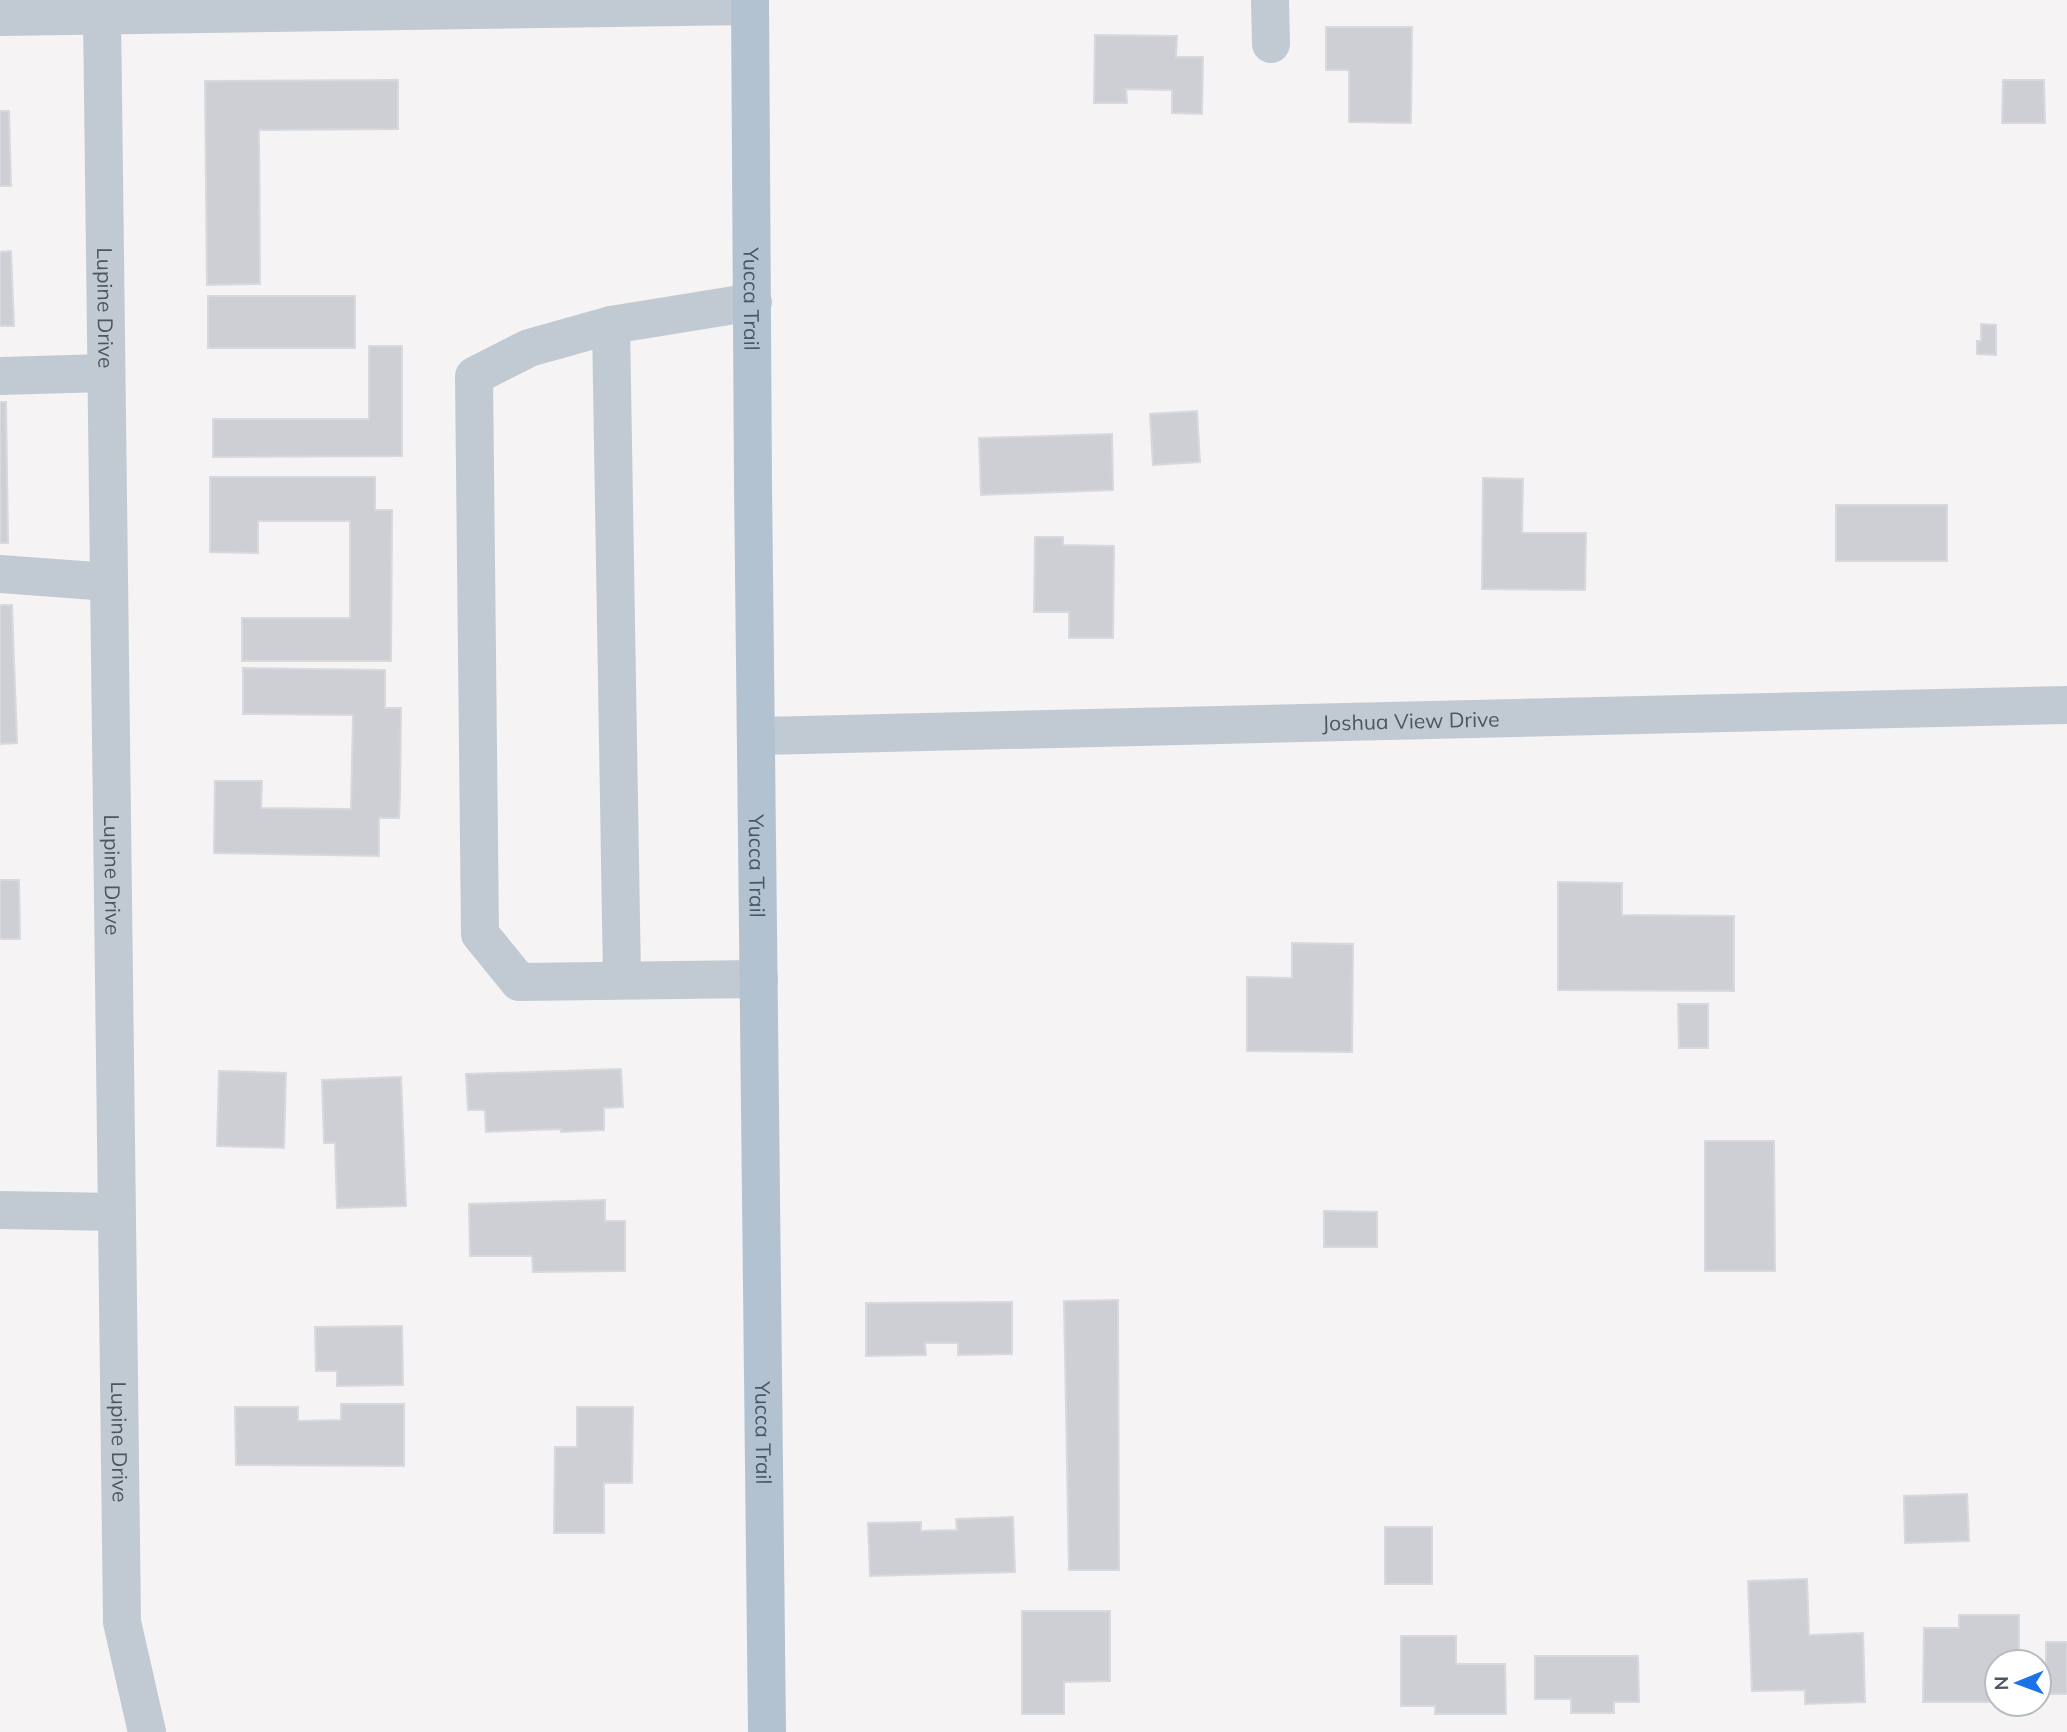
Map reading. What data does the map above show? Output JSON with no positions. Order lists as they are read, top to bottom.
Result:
{
  "streets": {
    "main road": ["Yucca Trail"],
    "street": ["Lupine Drive", "Joshua View Drive"]
  },
  "crossings": [
    ["Yucca Trail", "Joshua View Drive"]
  ],
  "north": "left"
}
